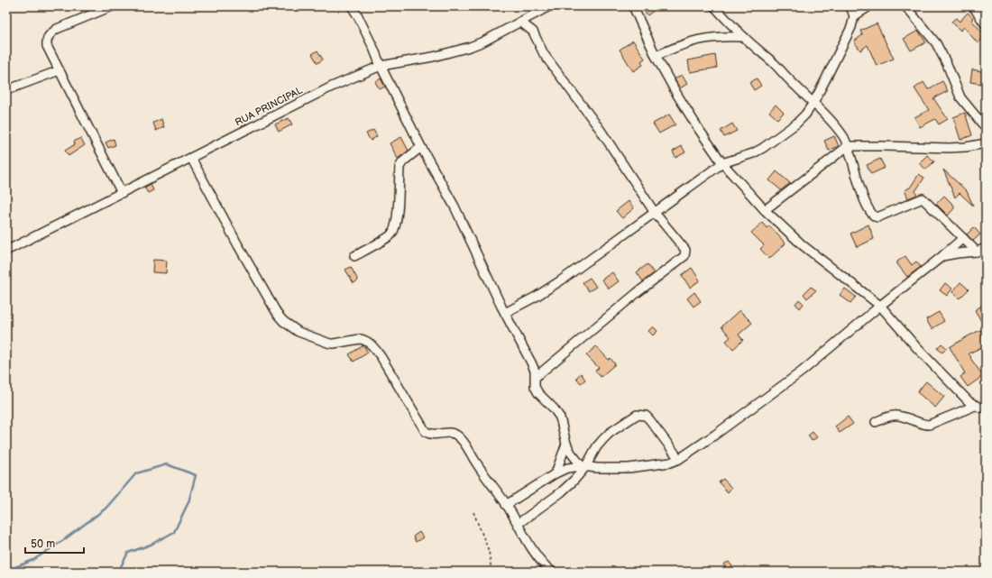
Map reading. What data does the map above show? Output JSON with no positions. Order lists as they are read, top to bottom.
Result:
{
  "streets": {
    "street": ["RUA PRINCIPAL"]
  },
  "scale_bar": "50 m"
}
